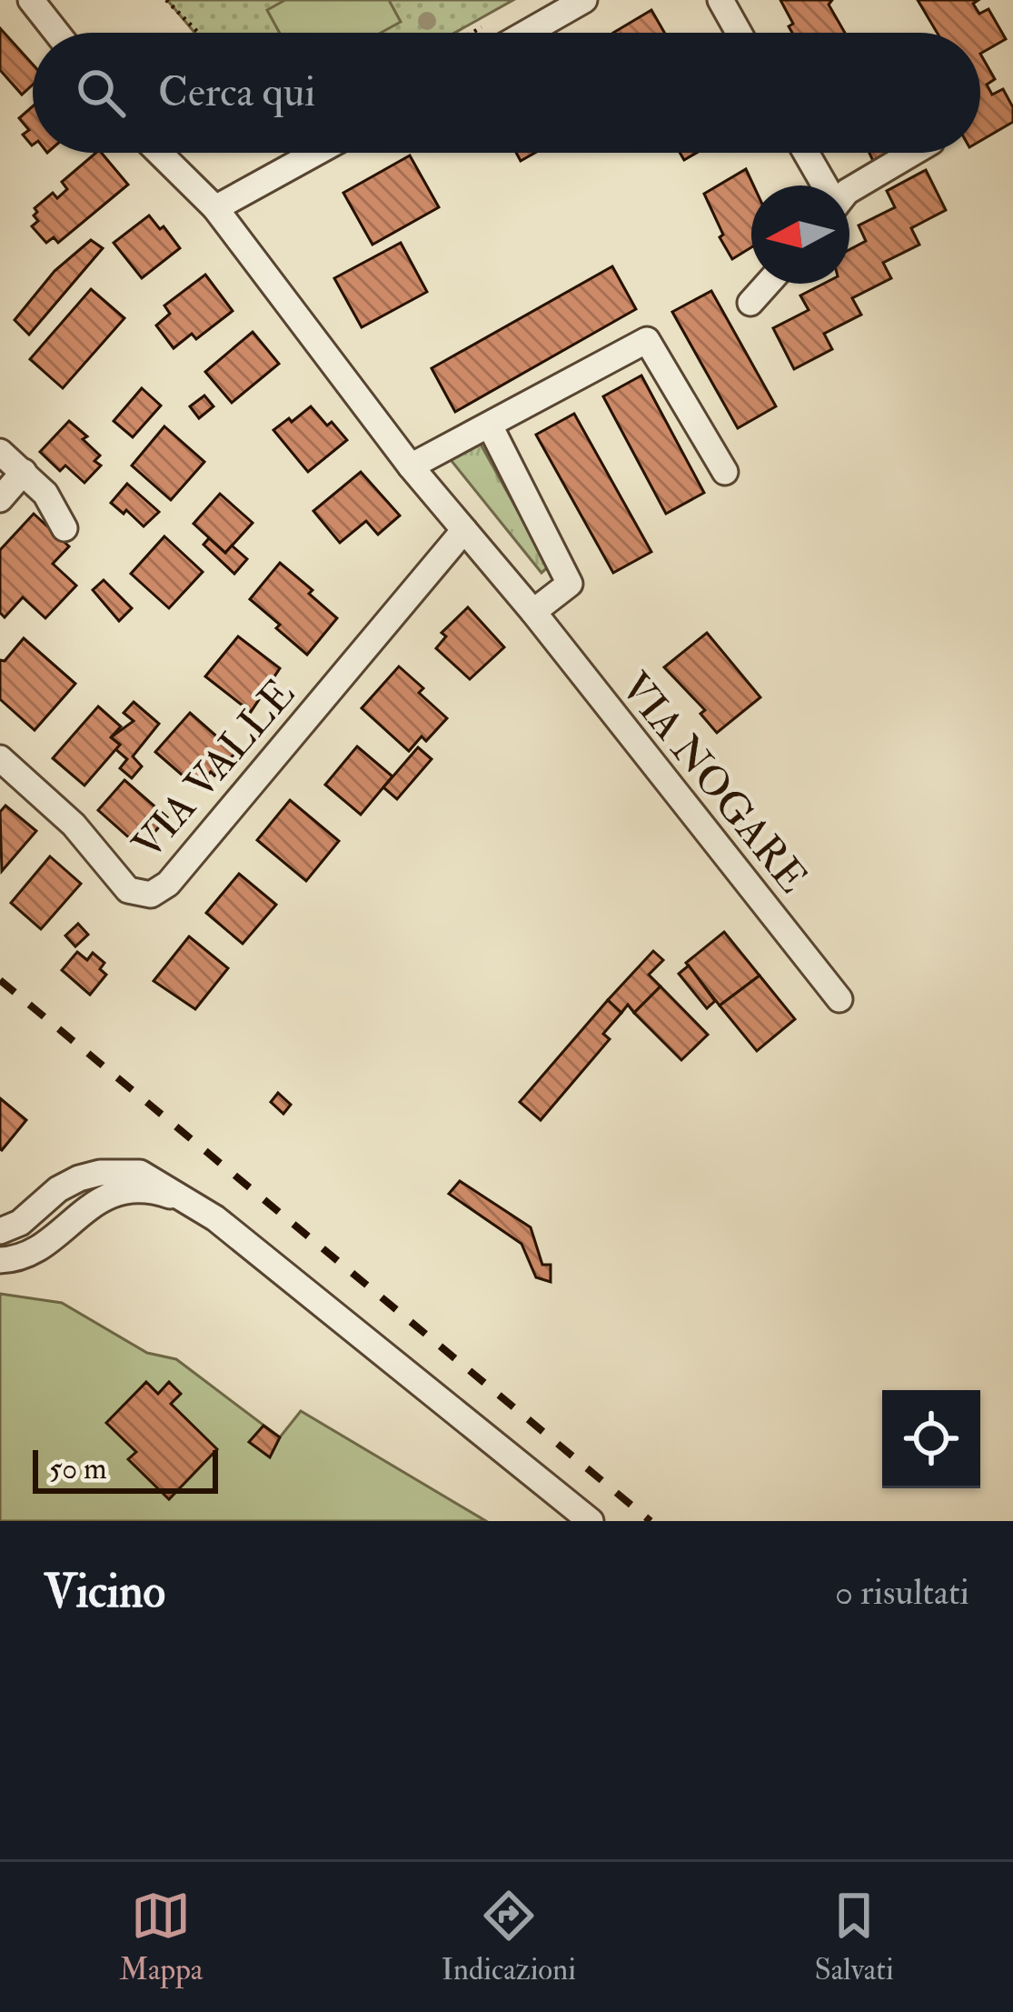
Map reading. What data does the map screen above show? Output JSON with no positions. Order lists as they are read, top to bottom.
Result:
{
  "streets": {
    "street": ["VIA VALLE", "VIA NOGARE"]
  },
  "crossings": [
    ["VIA VALLE", "VIA NOGARE"]
  ],
  "scale_bar": "50 m",
  "north": "left",
  "page": {
    "search": "Cerca qui",
    "scale": "50 m",
    "heading": ["Vicino", "0 risultati"],
    "nav": ["Mappa", "Indicazioni", "Salvati"]
  }
}
